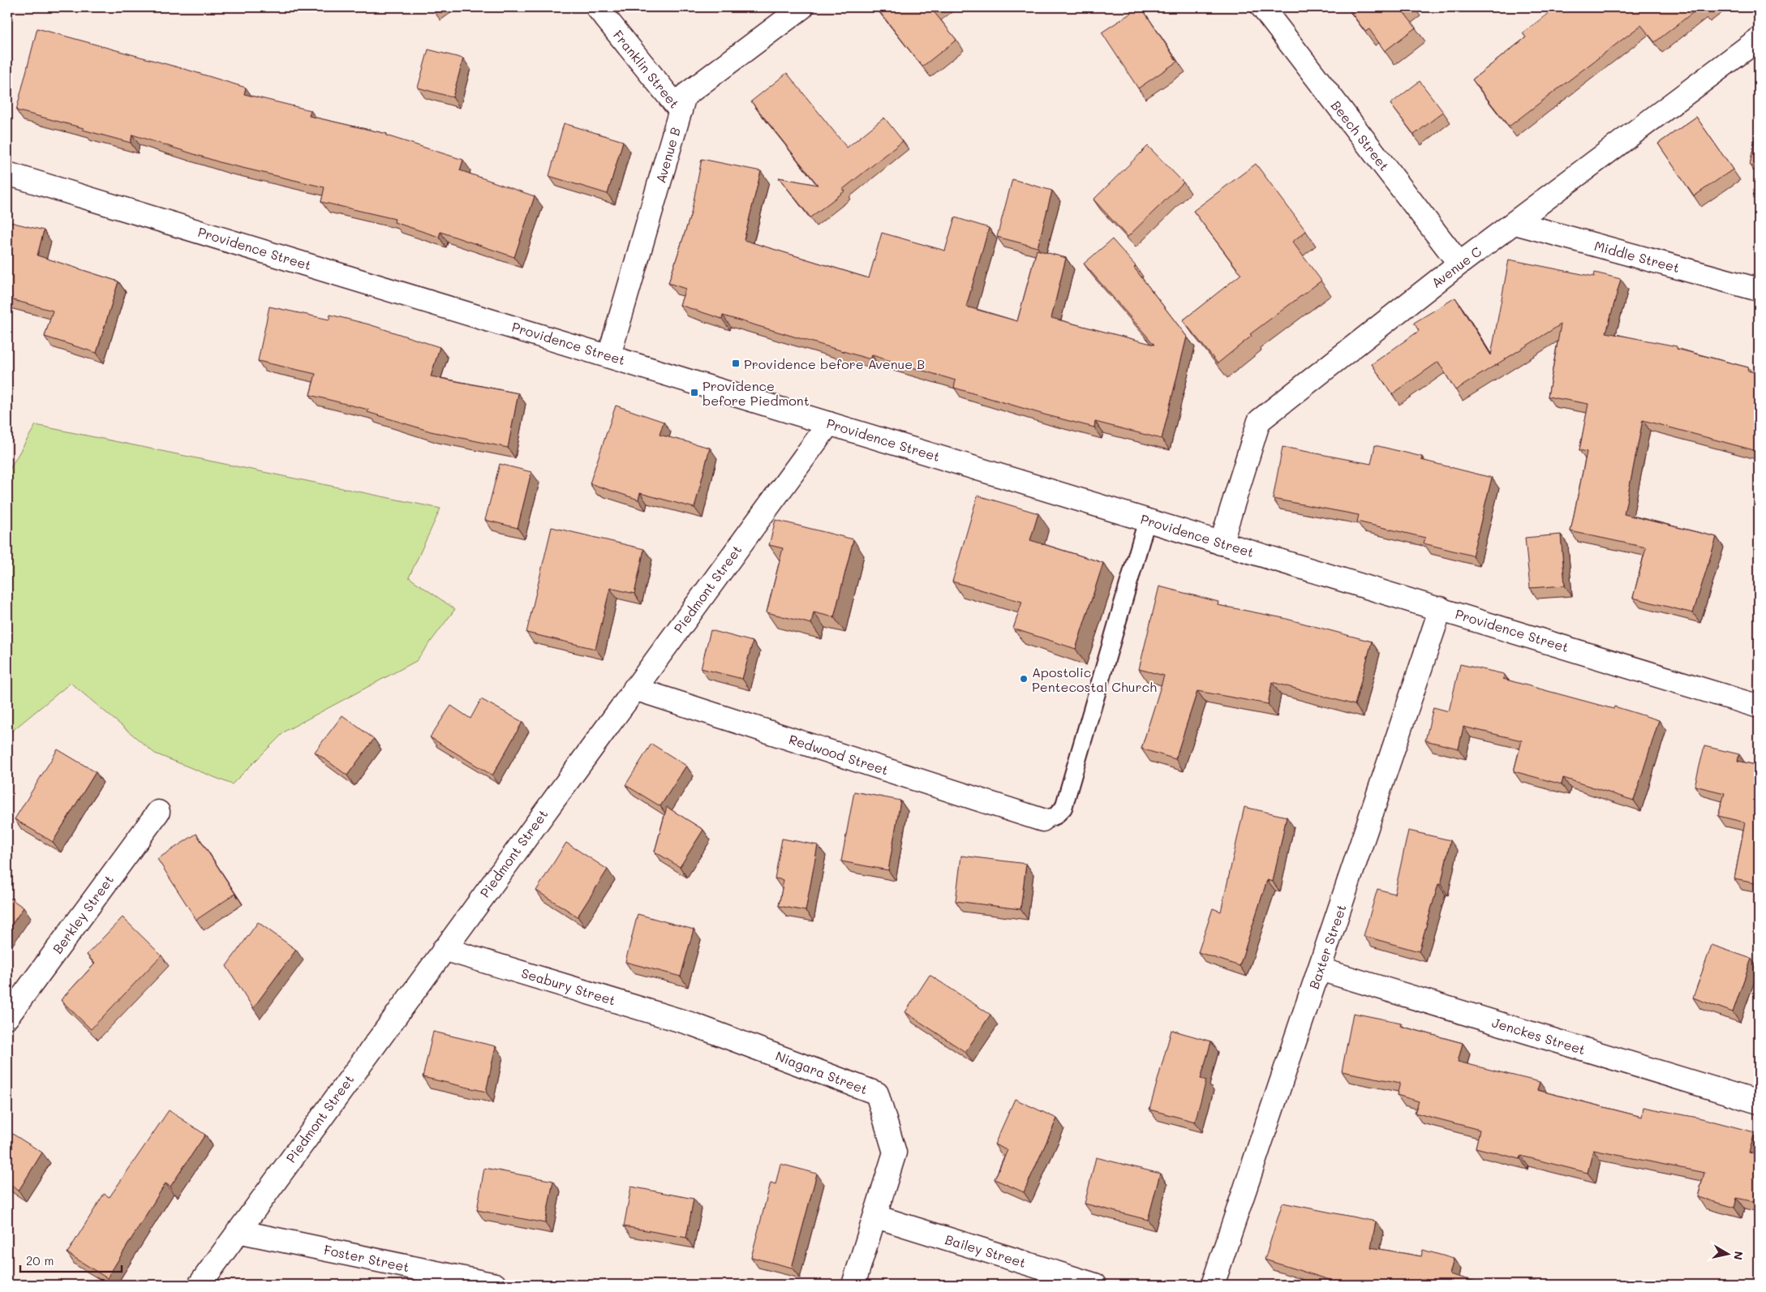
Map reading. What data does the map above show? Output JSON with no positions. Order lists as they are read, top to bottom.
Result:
{
  "streets": {
    "street": [
      "Franklin Street",
      "Beech Street",
      "Avenue B",
      "Providence Street",
      "Middle Street",
      "Avenue C",
      "Piedmont Street",
      "Redwood Street",
      "Berkley Street",
      "Baxter Street",
      "Seabury Street",
      "Jenckes Street",
      "Niagara Street",
      "Bailey Street",
      "Foster Street"
    ]
  },
  "crossings": [
    ["Franklin Street", "Avenue B"],
    ["Beech Street", "Avenue C"],
    ["Avenue B", "Providence Street"],
    ["Providence Street", "Avenue C"],
    ["Providence Street", "Piedmont Street"],
    ["Providence Street", "Baxter Street"],
    ["Middle Street", "Avenue C"],
    ["Piedmont Street", "Redwood Street"],
    ["Piedmont Street", "Seabury Street"],
    ["Piedmont Street", "Foster Street"],
    ["Baxter Street", "Jenckes Street"],
    ["Seabury Street", "Niagara Street"],
    ["Niagara Street", "Bailey Street"]
  ],
  "places": {
    "transit": ["Providence before Avenue B", "Providence before Piedmont"],
    "other": ["Apostolic Pentecostal Church"]
  },
  "scale_bar": "20 m",
  "north": "right"
}
